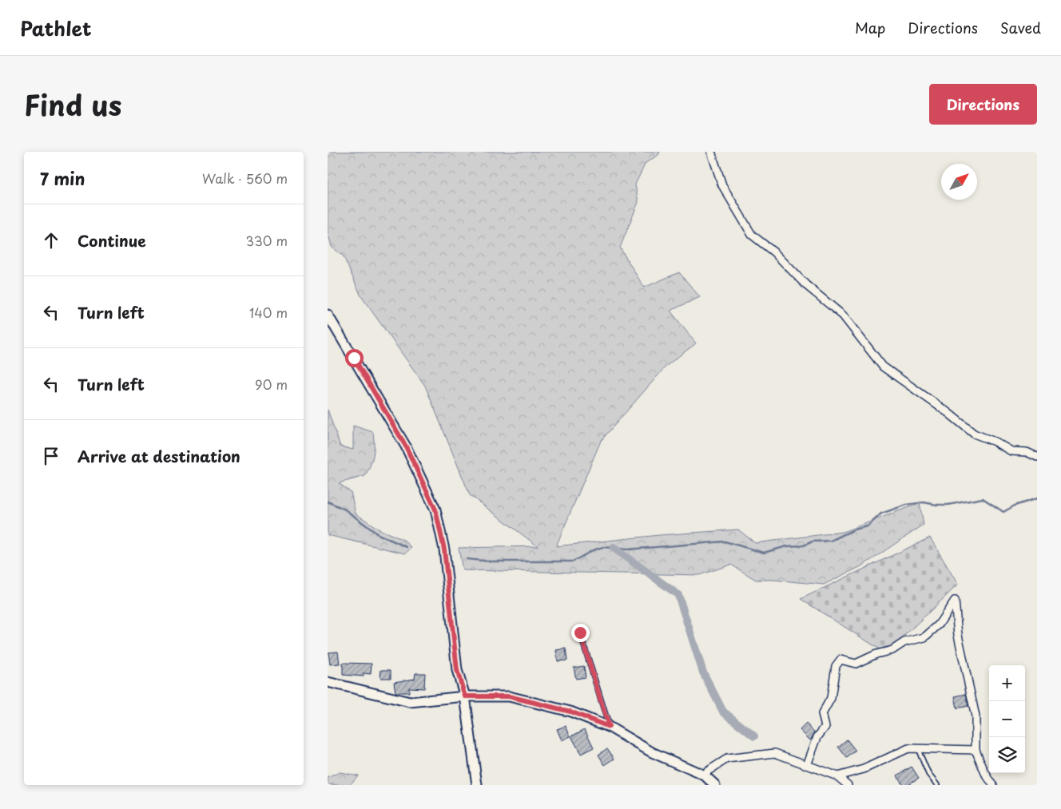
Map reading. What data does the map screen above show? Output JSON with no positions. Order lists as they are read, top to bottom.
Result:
{
  "north": "top right",
  "page": {
    "header": "Pathlet",
    "nav": ["Map", "Directions", "Saved"],
    "title": "Find us",
    "buttons": "Directions",
    "heading": ["7 min", "Walk · 560 m"],
    "list": [
      ["Continue", "330 m"],
      ["Turn left", "140 m"],
      ["Turn left", "90 m"],
      "Arrive at destination"
    ],
    "map_buttons": ["+", "−"]
  }
}
